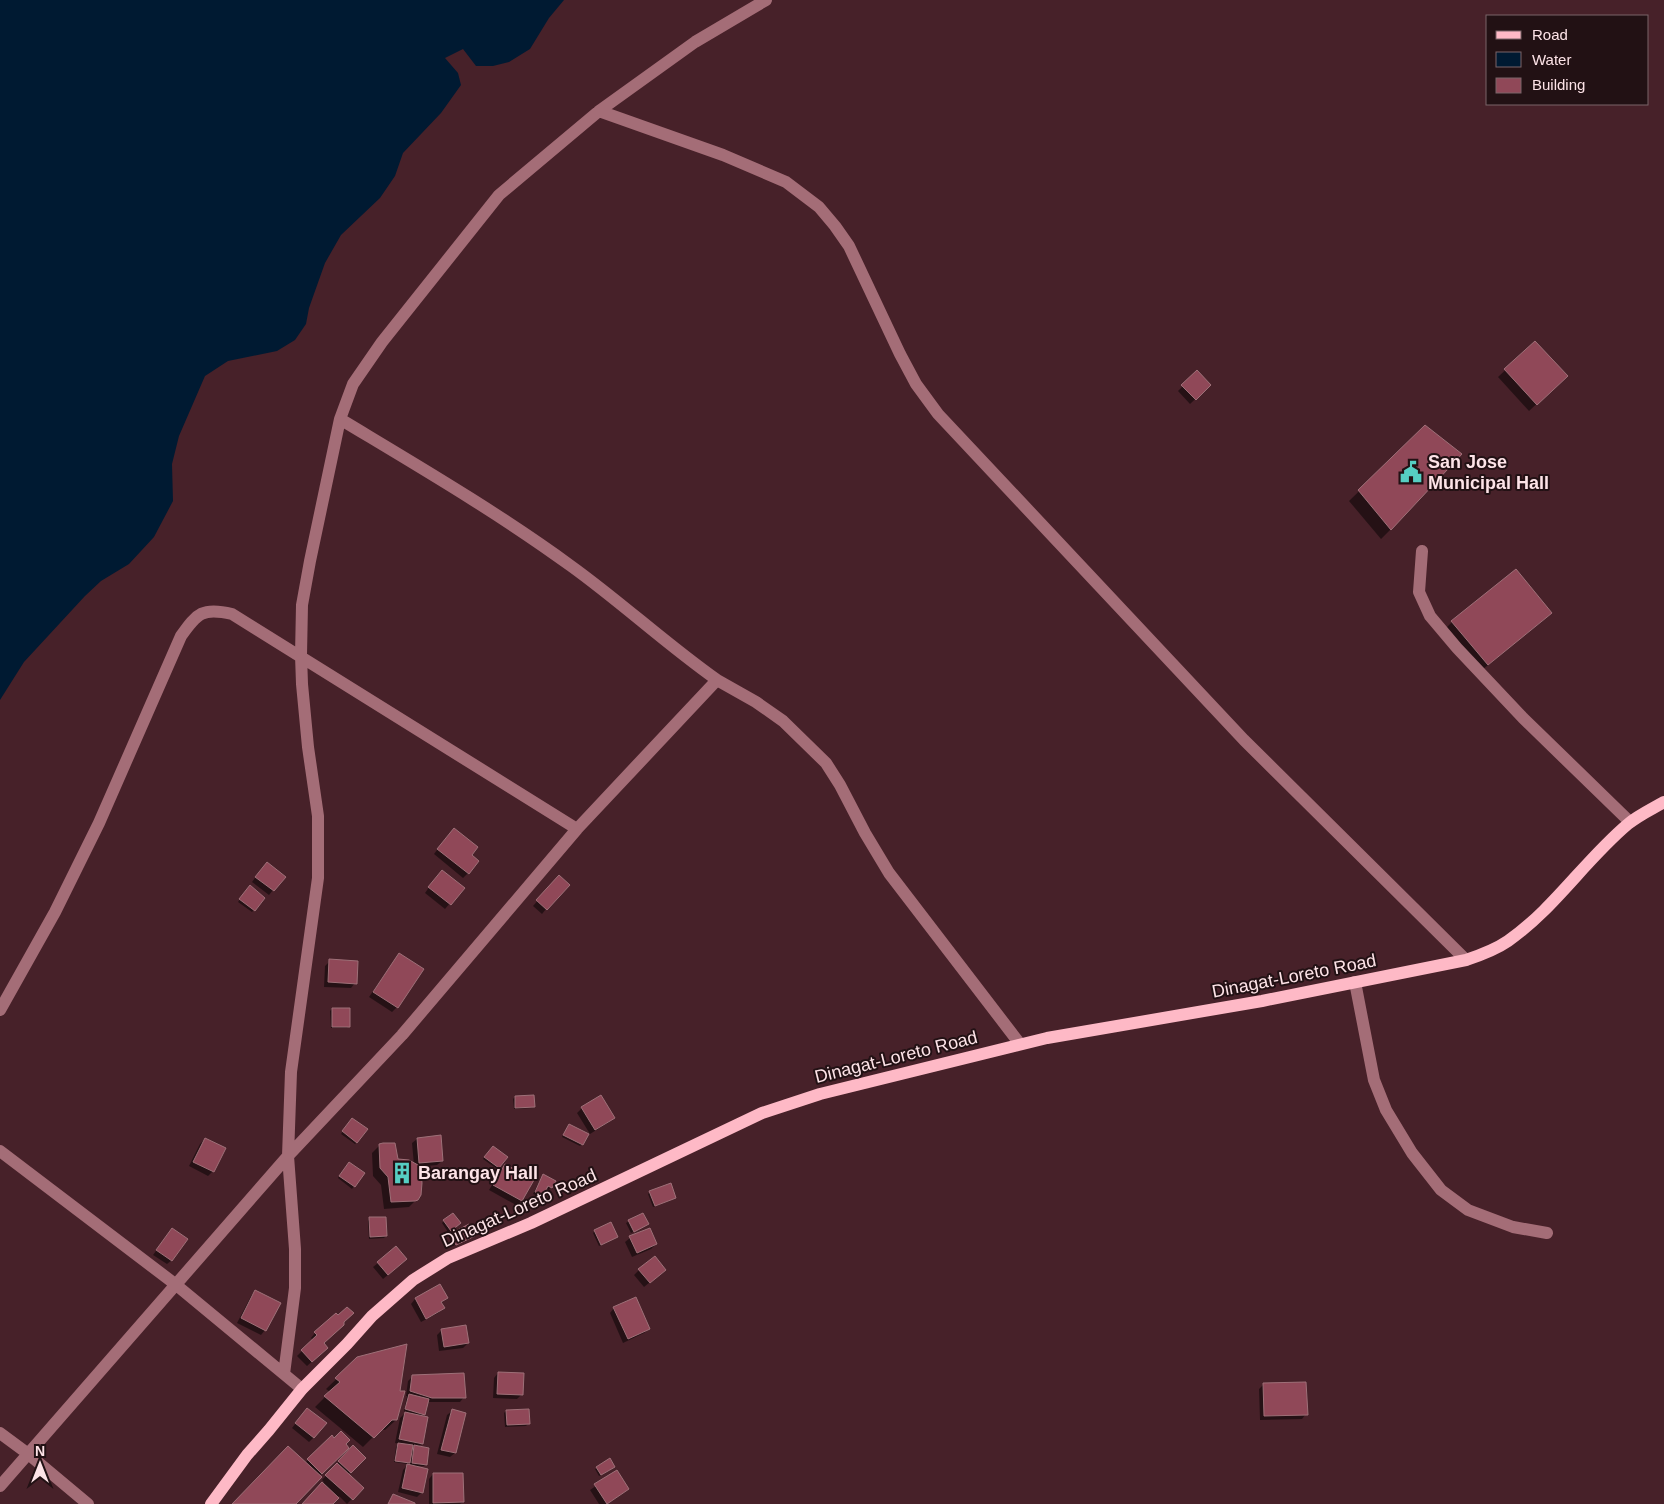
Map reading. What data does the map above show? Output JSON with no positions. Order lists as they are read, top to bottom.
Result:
{
  "streets": {
    "main road": ["Dinagat-Loreto Road"]
  },
  "places": {
    "public building": ["San Jose Municipal Hall"],
    "building": ["Barangay Hall"]
  },
  "legend": ["Road", "Water", "Building"],
  "north": "top"
}
